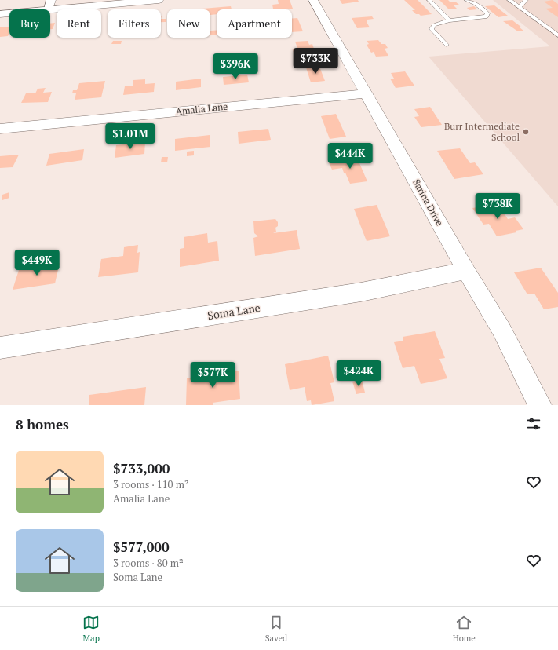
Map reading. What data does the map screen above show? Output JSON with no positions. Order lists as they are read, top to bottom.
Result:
{
  "streets": {
    "street": ["Amalia Lane", "Sarina Drive", "Soma Lane"]
  },
  "crossings": [
    ["Amalia Lane", "Sarina Drive"],
    ["Sarina Drive", "Soma Lane"]
  ],
  "places": ["Burr Intermediate School"],
  "page": {
    "chip": [
      "Buy",
      "Rent",
      "Filters",
      "New",
      "Apartment"
    ],
    "price": [
      "$733K",
      "$396K",
      "$1.01M",
      "$444K",
      "$738K",
      "$449K",
      "$424K",
      "$577K"
    ],
    "heading": "8 homes",
    "list": [
      {
        "name": "$733,000",
        "note": "3 rooms · 110 m² · Amalia Lane"
      },
      {
        "name": "$577,000",
        "note": "3 rooms · 80 m² · Soma Lane"
      }
    ],
    "tabs": ["Map", "Saved", "Home"]
  }
}
